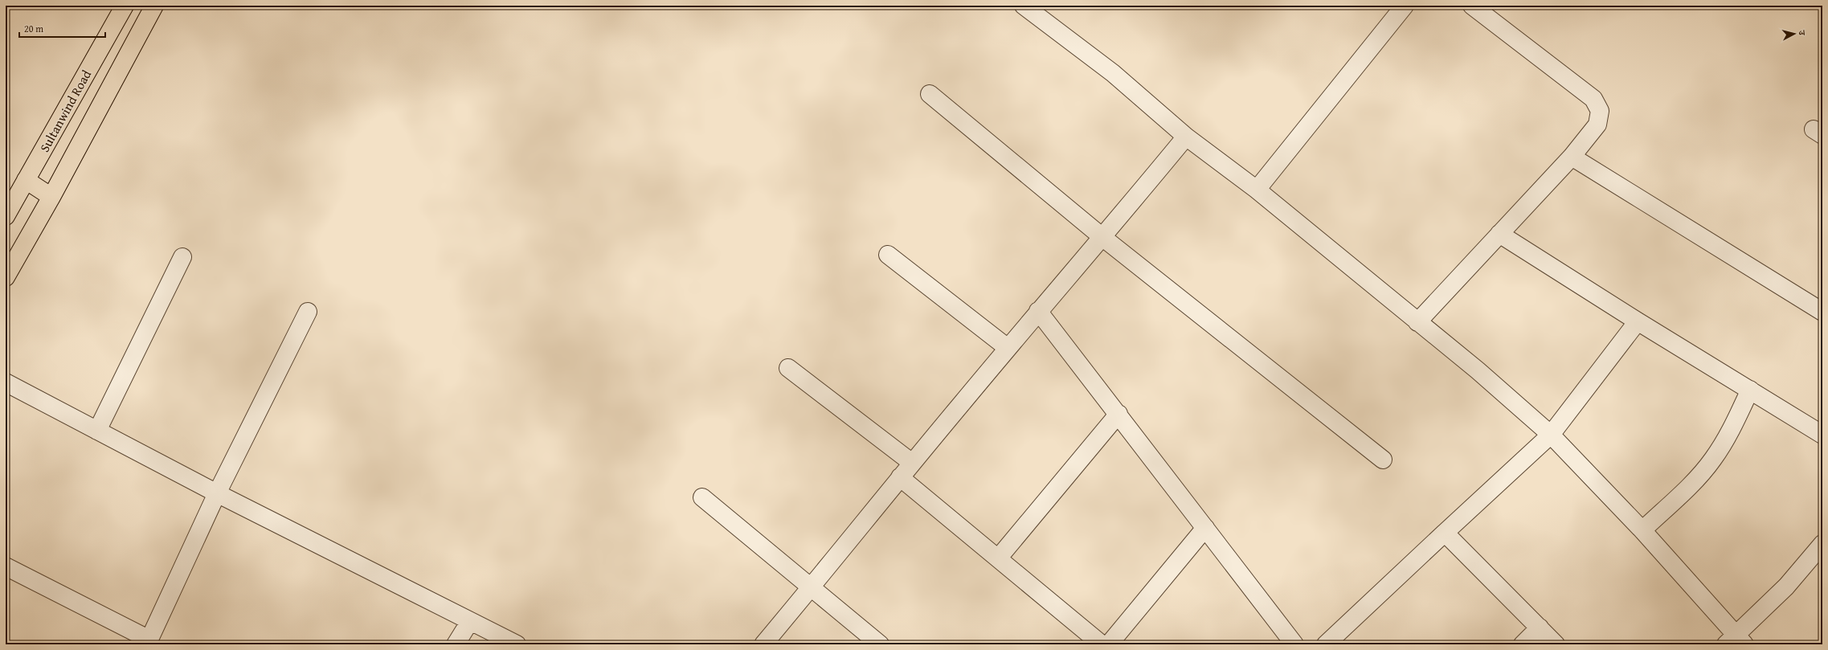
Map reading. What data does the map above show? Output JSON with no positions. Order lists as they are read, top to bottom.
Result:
{
  "streets": {
    "main road": ["Sultanwind Road"]
  },
  "scale_bar": "20 m",
  "north": "right"
}
